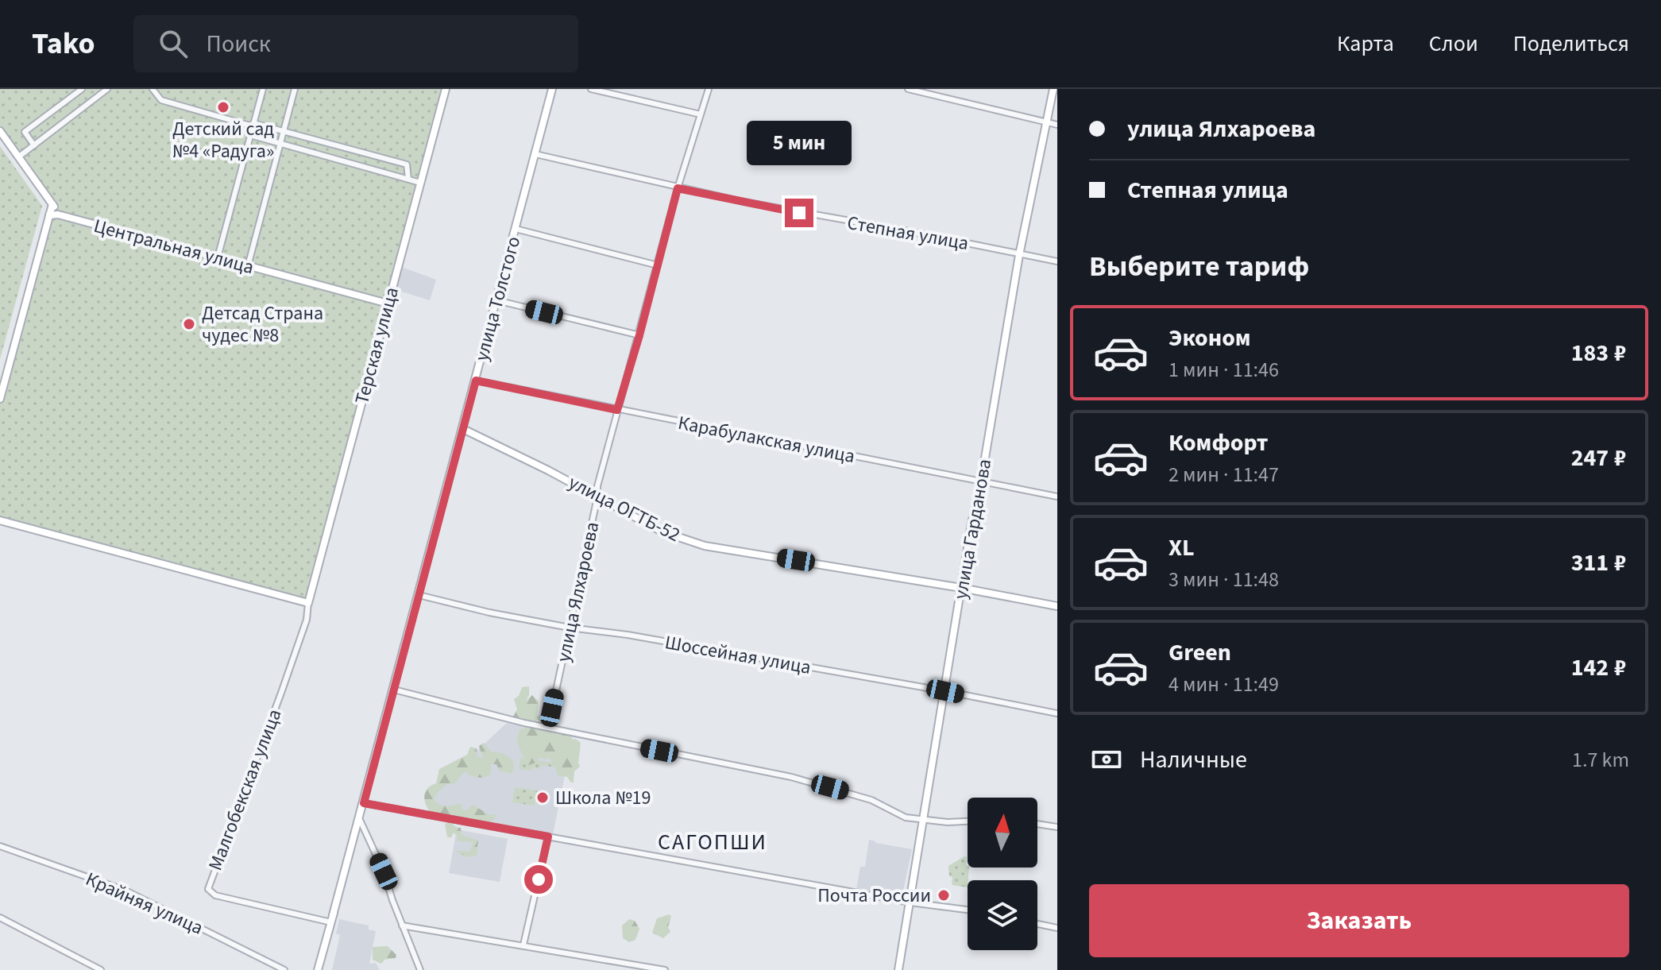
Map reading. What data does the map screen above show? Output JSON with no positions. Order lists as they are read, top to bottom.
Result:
{
  "streets": {
    "street": [
      "Степная улица",
      "Центральная улица",
      "улица Толстого",
      "Терская улица",
      "Карабулакская улица",
      "улица ОГТБ-52",
      "улица Гарданова",
      "улица Ялхароева",
      "Шоссейная улица",
      "Малгобекская улица",
      "Крайняя улица"
    ]
  },
  "crossings": [
    ["Степная улица", "улица Толстого"],
    ["Степная улица", "улица Гарданова"],
    ["Степная улица", "улица Ялхароева"],
    ["Центральная улица", "Терская улица"],
    ["улица Толстого", "Карабулакская улица"],
    ["улица Толстого", "улица ОГТБ-52"],
    ["улица Толстого", "Шоссейная улица"],
    ["Терская улица", "Малгобекская улица"],
    ["Карабулакская улица", "улица Гарданова"],
    ["Карабулакская улица", "улица Ялхароева"],
    ["улица ОГТБ-52", "улица Гарданова"],
    ["улица ОГТБ-52", "улица Ялхароева"],
    ["улица Гарданова", "Шоссейная улица"],
    ["улица Ялхароева", "Шоссейная улица"]
  ],
  "districts": ["САГОПШИ"],
  "places": [
    "Детский сад №4 «Радуга»",
    "Детсад Страна чудес №8",
    "Школа №19",
    "Почта России"
  ],
  "north": "top",
  "page": {
    "header": "Tako",
    "search": "Поиск",
    "nav": ["Карта", "Слои", "Поделиться"],
    "banner": ["улица Ялхароева", "Степная улица"],
    "bubble": "5 мин",
    "heading": "Выберите тариф",
    "list": [
      {
        "name": "Эконом",
        "note": "1 мин · 11:46",
        "value": "183 ₽"
      },
      {
        "name": "Комфорт",
        "note": "2 мин · 11:47",
        "value": "247 ₽"
      },
      {
        "name": "XL",
        "note": "3 мин · 11:48",
        "value": "311 ₽"
      },
      {
        "name": "Green",
        "note": "4 мин · 11:49",
        "value": "142 ₽"
      }
    ],
    "pay": ["Наличные", "1.7 km"],
    "buttons": "Заказать"
  }
}
